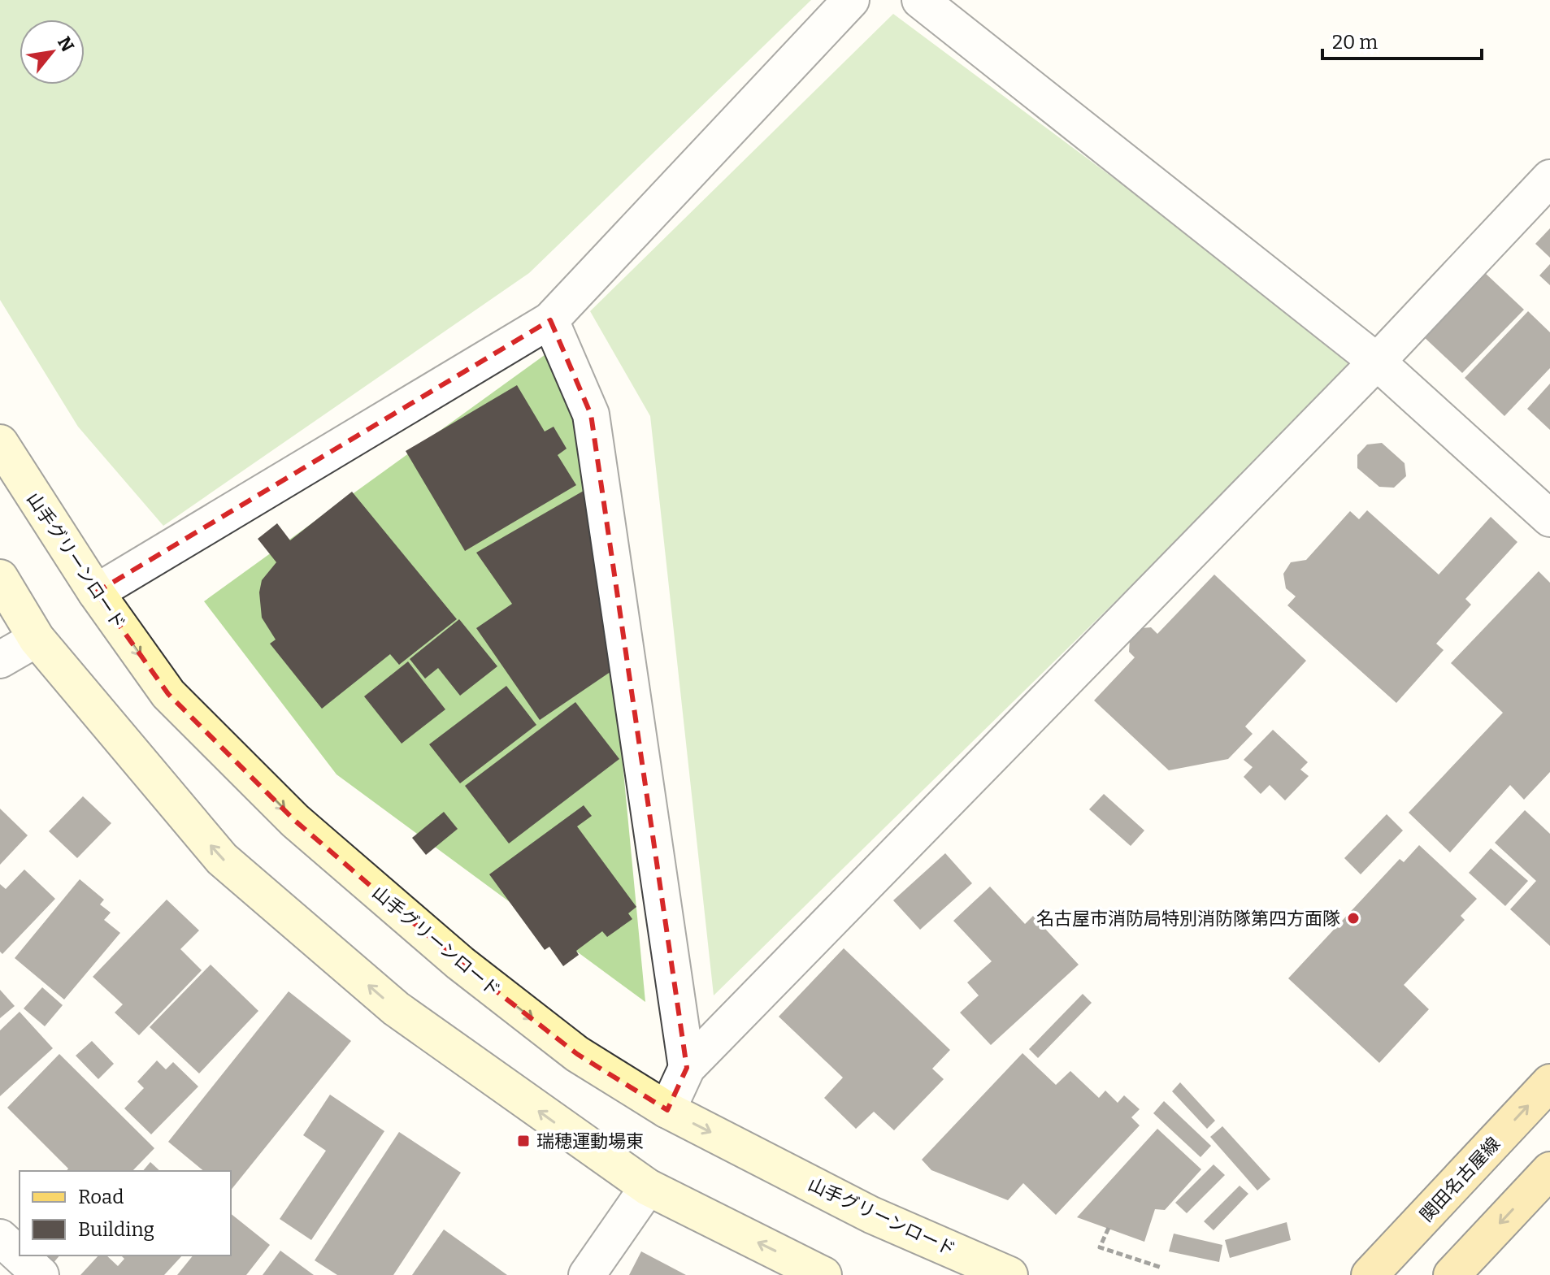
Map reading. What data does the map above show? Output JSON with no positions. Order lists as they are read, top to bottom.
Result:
{
  "streets": {
    "main road": ["関田名古屋線"],
    "street": ["山手グリーンロード"]
  },
  "places": {
    "other": ["名古屋市消防局特別消防隊第四方面隊"],
    "transit": ["瑞穂運動場東"]
  },
  "legend": ["Road", "Building"],
  "scale_bar": "20 m",
  "north": "top right"
}
